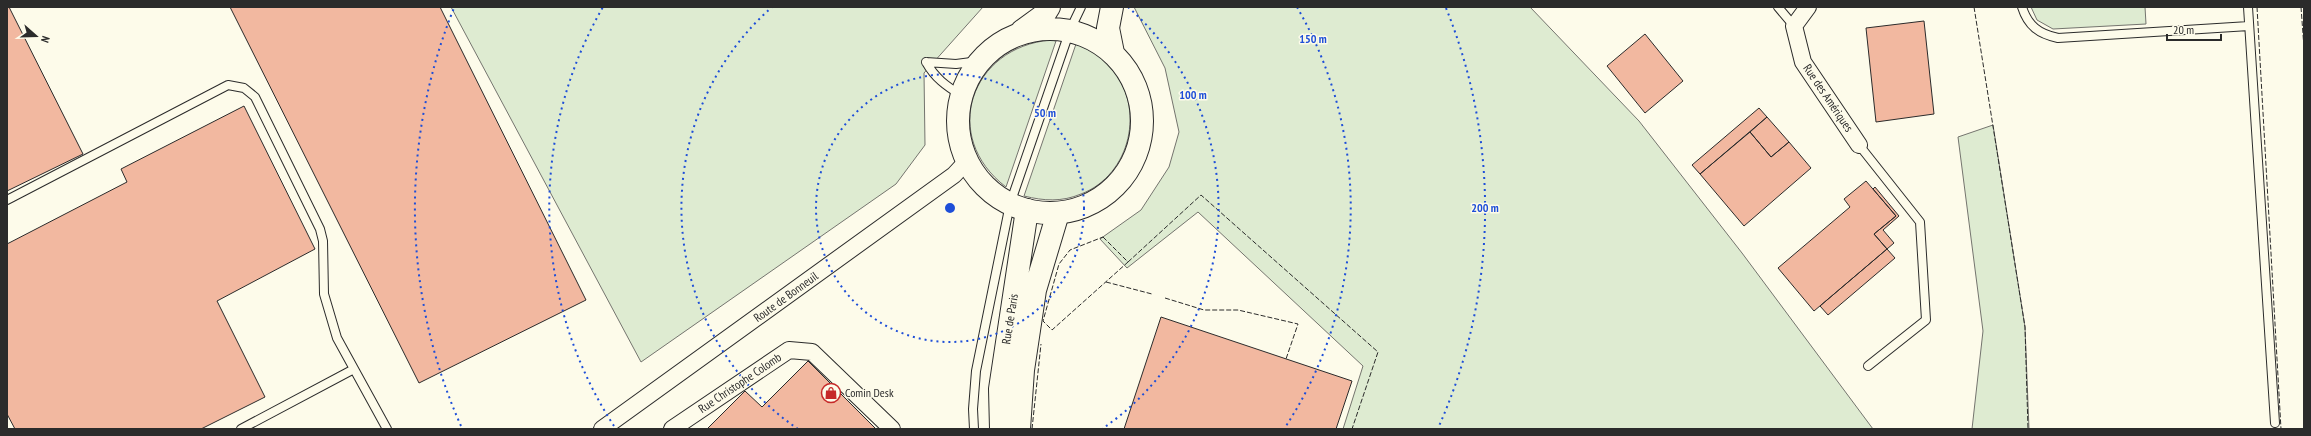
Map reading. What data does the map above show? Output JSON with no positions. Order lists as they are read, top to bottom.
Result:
{
  "streets": {
    "main road": ["Rue de Paris"],
    "street": ["Rue des Amériques", "Route de Bonneuil", "Rue Christophe Colomb"]
  },
  "places": {
    "shop": ["Comin Desk"]
  },
  "scale_bar": "20 m",
  "north": "right",
  "rings": [
    "150 m",
    "100 m",
    "50 m",
    "200 m"
  ]
}
